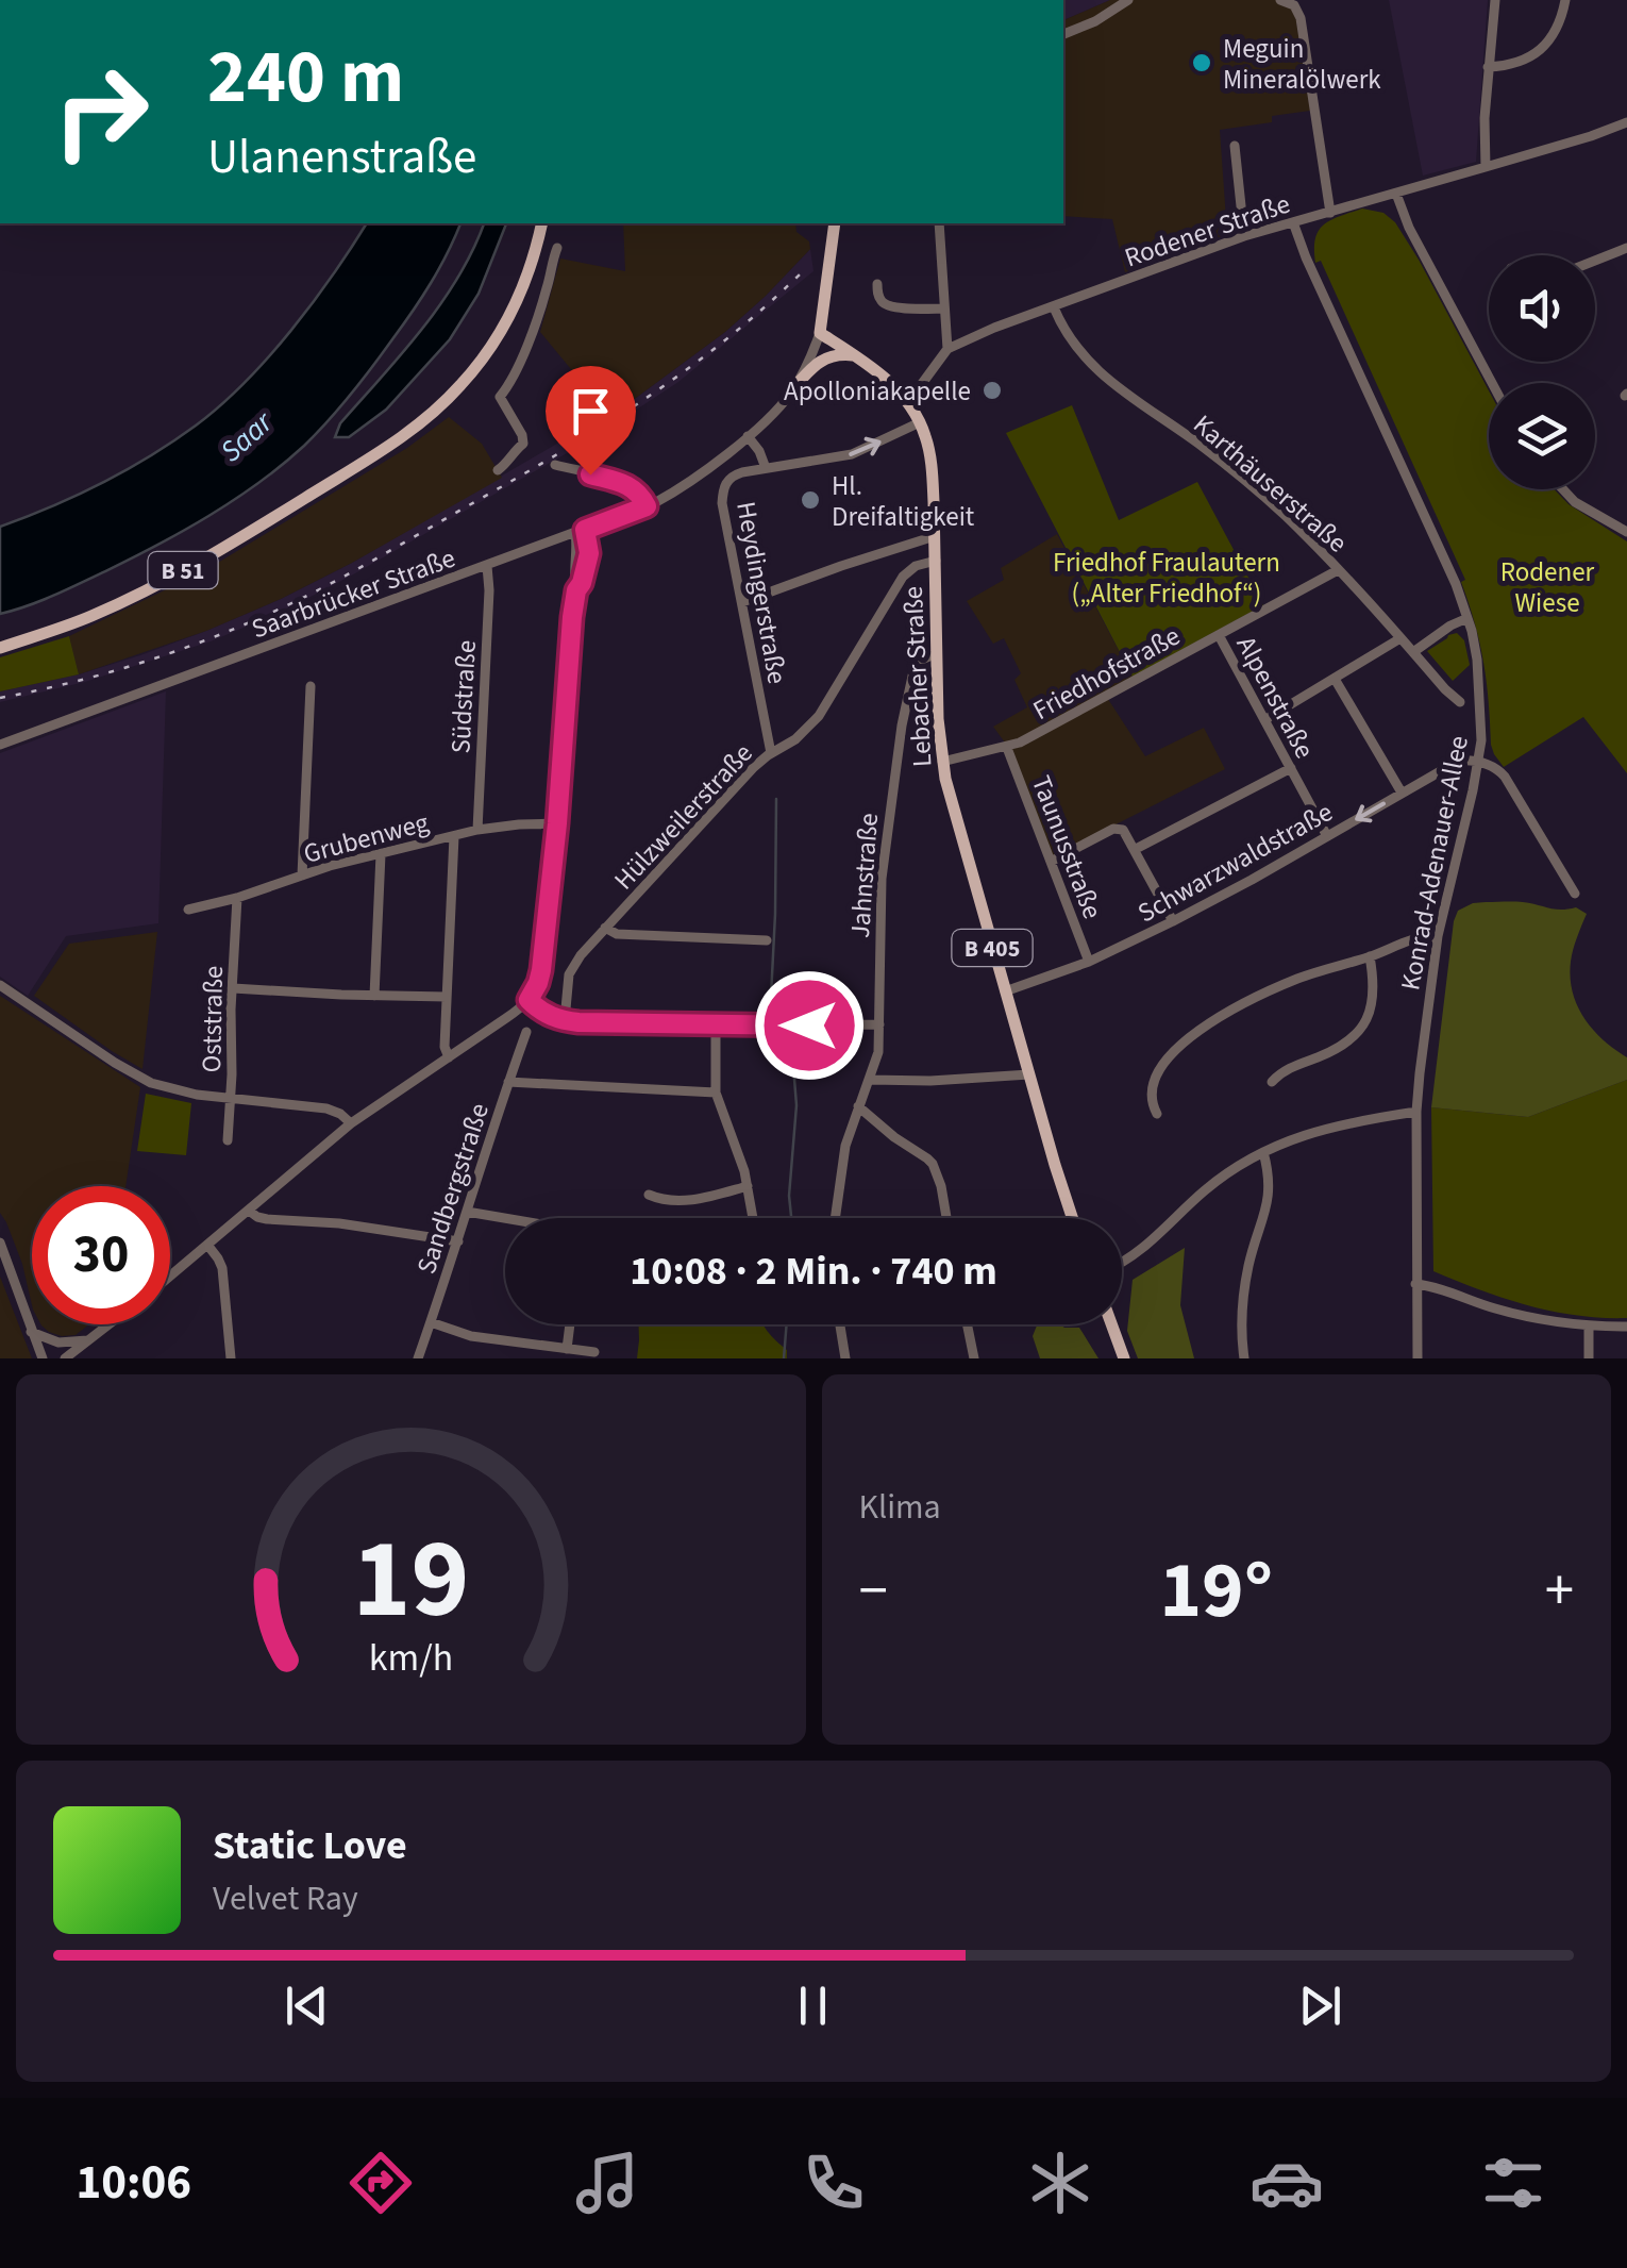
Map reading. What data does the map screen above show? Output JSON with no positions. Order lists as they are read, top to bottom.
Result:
{
  "streets": {
    "main road": ["B 51", "Lebacher Straße", "B 405"],
    "street": [
      "Rodener Straße",
      "Karthäuserstraße",
      "Saarbrücker Straße",
      "Heydingerstraße",
      "Friedhofstraße",
      "Südstraße",
      "Alpenstraße",
      "Hülzweilerstraße",
      "Grubenweg",
      "Taunusstraße",
      "Schwarzwaldstraße",
      "Konrad-Adenauer-Allee",
      "Jahnstraße",
      "Oststraße",
      "Sandbergstraße"
    ]
  },
  "crossings": [
    ["Rodener Straße", "Karthäuserstraße"],
    ["Rodener Straße", "Konrad-Adenauer-Allee"],
    ["Karthäuserstraße", "Friedhofstraße"],
    ["Saarbrücker Straße", "Südstraße"],
    ["Saarbrücker Straße", "B 405"],
    ["Heydingerstraße", "Hülzweilerstraße"],
    ["Friedhofstraße", "Lebacher Straße"],
    ["Friedhofstraße", "Alpenstraße"],
    ["Friedhofstraße", "Taunusstraße"],
    ["Lebacher Straße", "Hülzweilerstraße"],
    ["Lebacher Straße", "Schwarzwaldstraße"],
    ["Lebacher Straße", "Jahnstraße"],
    ["Lebacher Straße", "B 405"],
    ["Südstraße", "Grubenweg"],
    ["Alpenstraße", "Schwarzwaldstraße"],
    ["Grubenweg", "Oststraße"],
    ["Taunusstraße", "Schwarzwaldstraße"],
    ["Schwarzwaldstraße", "Konrad-Adenauer-Allee"]
  ],
  "water": ["Saar"],
  "parks": ["Friedhof Fraulautern („Alter Friedhof“)", "Rodener Wiese"],
  "places": ["Meguin Mineralölwerk", "Apolloniakapelle", "Hl. Dreifaltigkeit"],
  "page": {
    "turn": ["240 m", "Ulanenstraße"],
    "limit": "30",
    "trip": "10:08 · 2 Min. · 740 m",
    "tile": "Klima",
    "heat": ["−", "19°", "+"],
    "song": ["Static Love", "Velvet Ray"],
    "tabs": "10:06",
    "gauge": ["19", "km/h"]
  }
}
